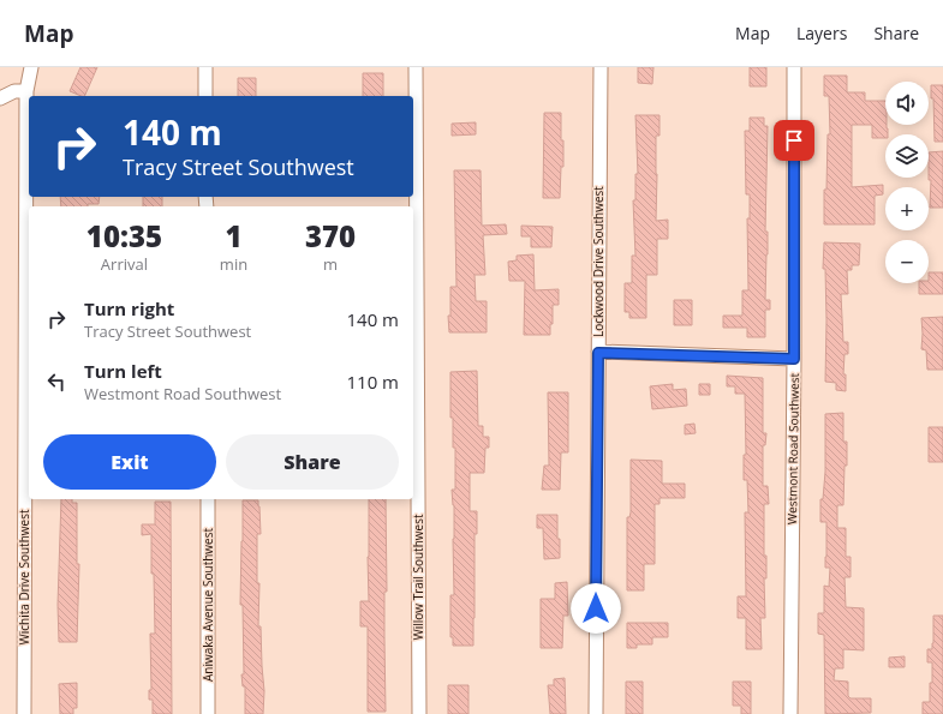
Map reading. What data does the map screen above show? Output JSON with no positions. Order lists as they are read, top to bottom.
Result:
{
  "streets": {
    "street": [
      "Lockwood Drive Southwest",
      "Westmont Road Southwest",
      "Wichita Drive Southwest",
      "Willow Trail Southwest",
      "Aniwaka Avenue Southwest"
    ]
  },
  "page": {
    "header": "Map",
    "nav": ["Map", "Layers", "Share"],
    "map_buttons": ["+", "−"],
    "turn": ["140 m", "Tracy Street Southwest"],
    "eta": [
      "10:35",
      "Arrival",
      "1",
      "min",
      "370",
      "m"
    ],
    "list": [
      {
        "name": "Turn right",
        "note": "Tracy Street Southwest",
        "value": "140 m"
      },
      {
        "name": "Turn left",
        "note": "Westmont Road Southwest",
        "value": "110 m"
      }
    ],
    "buttons": ["Exit", "Share"]
  }
}
